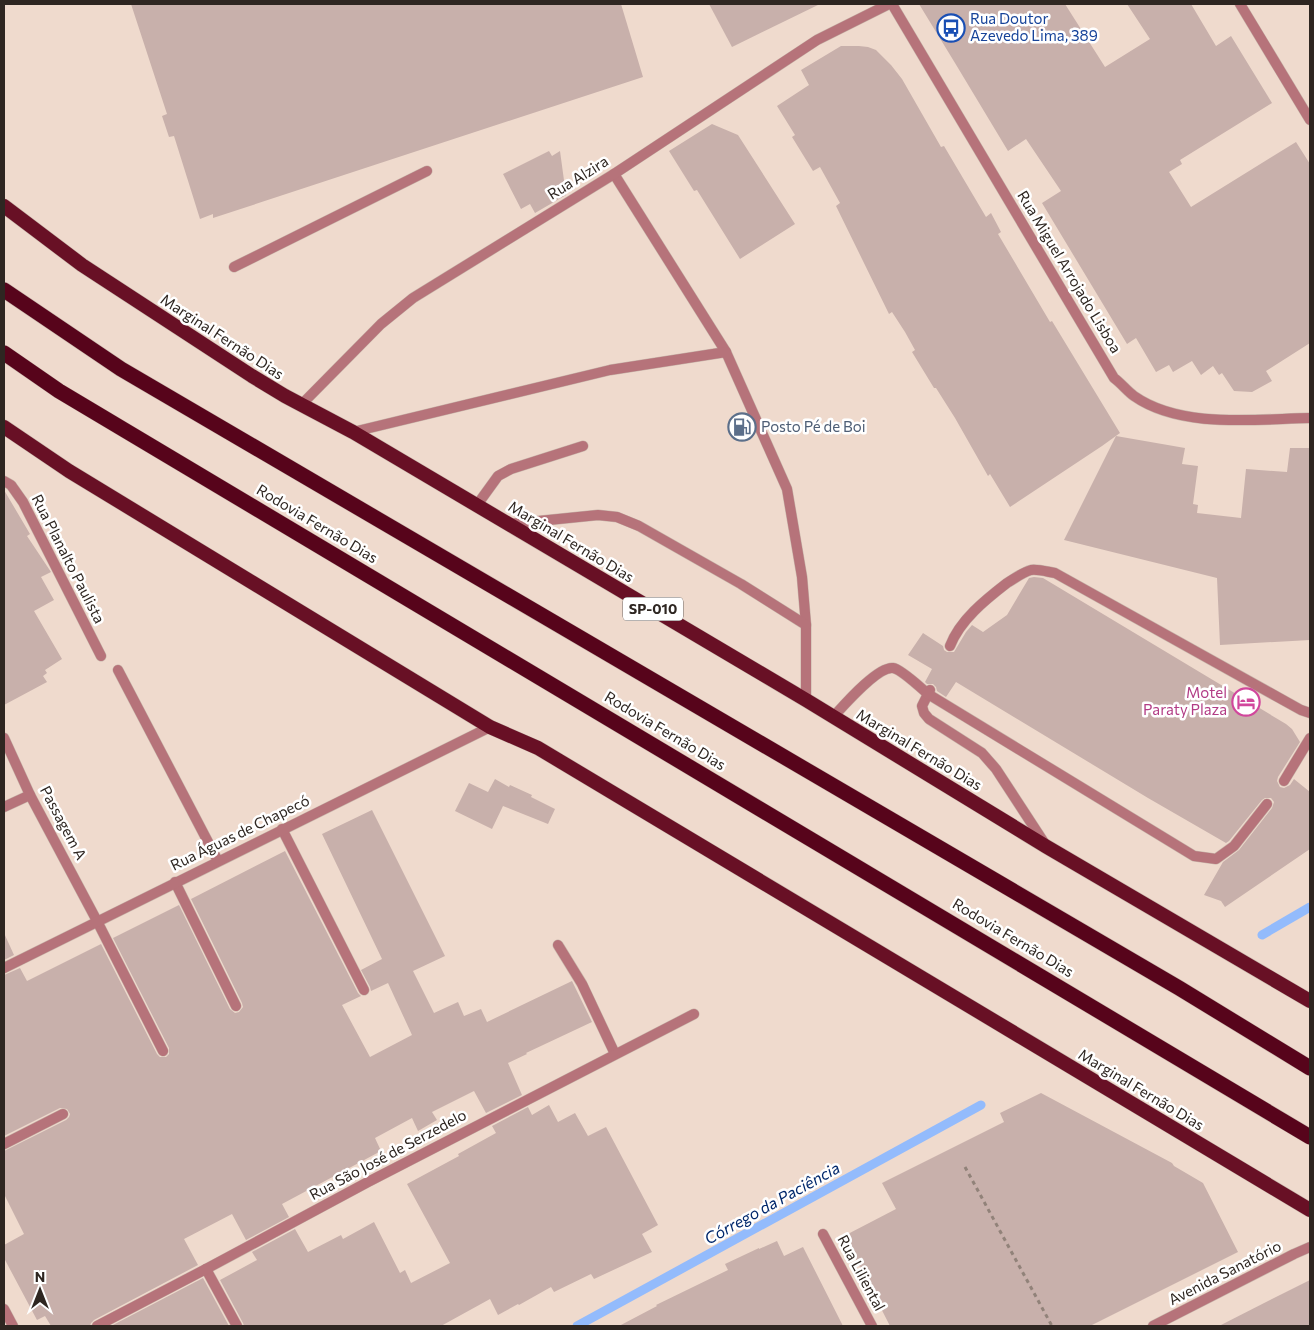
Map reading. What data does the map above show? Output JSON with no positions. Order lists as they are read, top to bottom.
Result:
{
  "streets": {
    "highway": ["Marginal Fernão Dias", "Rodovia Fernão Dias", "SP-010"],
    "street": [
      "Rua Alzira",
      "Rua Miguel Arrojado Lisboa",
      "Rua Planalto Paulista",
      "Passagem A",
      "Rua Águas de Chapecó",
      "Rua São José de Serzedelo",
      "Rua Liliental",
      "Avenida Sanatório"
    ]
  },
  "crossings": [
    ["Rua Alzira", "Rua Miguel Arrojado Lisboa"],
    ["Rua Alzira", "Marginal Fernão Dias"],
    ["Marginal Fernão Dias", "Rua Águas de Chapecó"],
    ["Passagem A", "Rua Águas de Chapecó"]
  ],
  "water": ["Córrego da Paciência"],
  "places": {
    "bus stop": ["Rua Doutor Azevedo Lima, 389"],
    "fuel station": ["Posto Pé de Boi"],
    "hotel": ["Motel Paraty Plaza"]
  },
  "north": "top"
}
